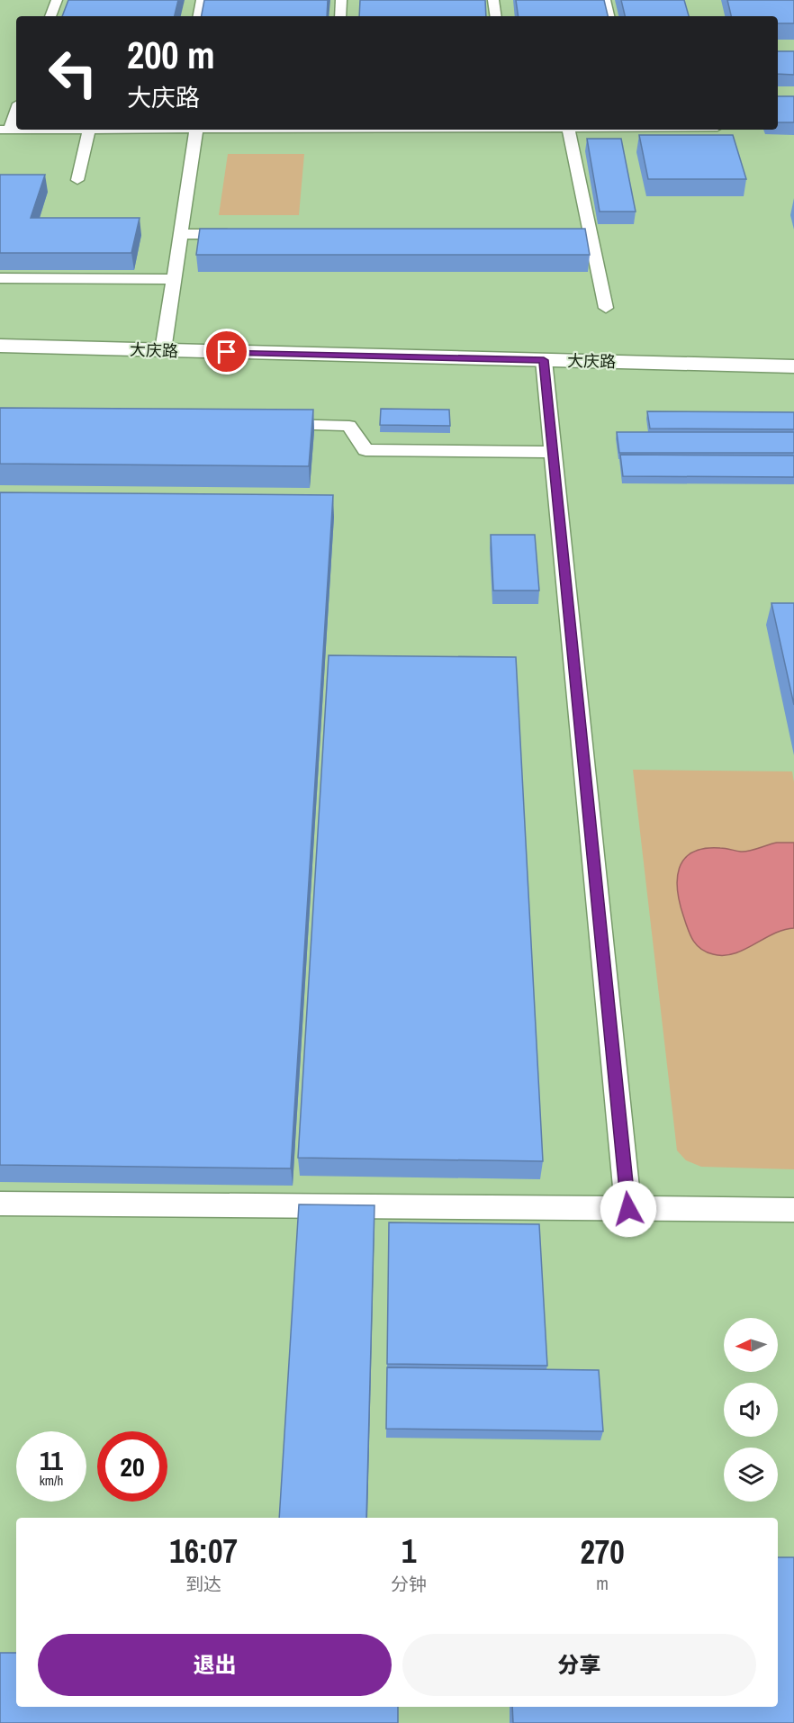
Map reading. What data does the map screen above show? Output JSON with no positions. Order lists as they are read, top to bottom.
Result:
{
  "streets": {
    "street": ["大庆路"]
  },
  "north": "left",
  "page": {
    "turn": ["200 m", "大庆路"],
    "speed": "11 km/h",
    "limit": "20",
    "eta": [
      "16:07",
      "到达",
      "1",
      "分钟",
      "270",
      "m"
    ],
    "buttons": ["退出", "分享"]
  }
}
